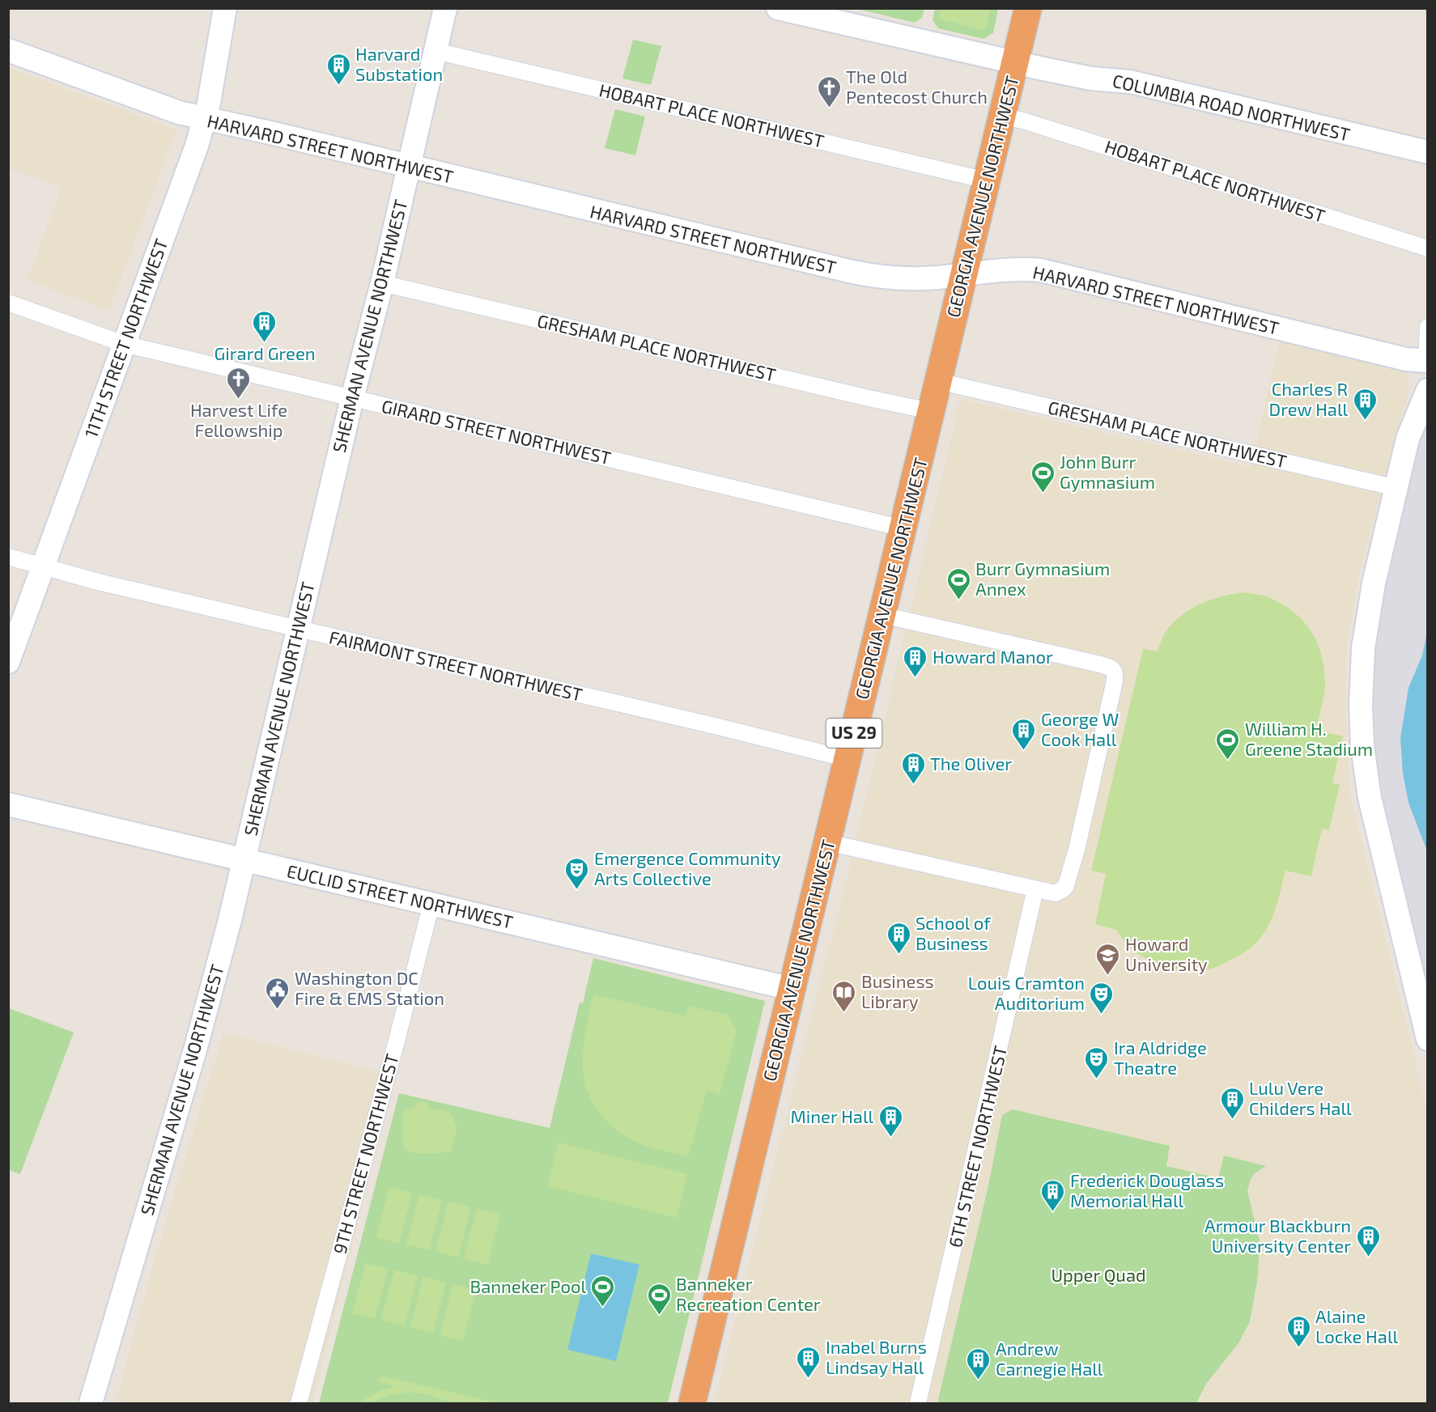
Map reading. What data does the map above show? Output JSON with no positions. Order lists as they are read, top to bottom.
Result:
{
  "streets": {
    "highway": ["GEORGIA AVENUE NORTHWEST", "US 29"],
    "main road": [
      "COLUMBIA ROAD NORTHWEST",
      "HARVARD STREET NORTHWEST",
      "SHERMAN AVENUE NORTHWEST",
      "11TH STREET NORTHWEST",
      "EUCLID STREET NORTHWEST"
    ],
    "street": [
      "HOBART PLACE NORTHWEST",
      "GRESHAM PLACE NORTHWEST",
      "GIRARD STREET NORTHWEST",
      "FAIRMONT STREET NORTHWEST",
      "6TH STREET NORTHWEST",
      "9TH STREET NORTHWEST"
    ]
  },
  "crossings": [
    ["COLUMBIA ROAD NORTHWEST", "GEORGIA AVENUE NORTHWEST"],
    ["HOBART PLACE NORTHWEST", "GEORGIA AVENUE NORTHWEST"],
    ["HOBART PLACE NORTHWEST", "SHERMAN AVENUE NORTHWEST"],
    ["HARVARD STREET NORTHWEST", "GEORGIA AVENUE NORTHWEST"],
    ["HARVARD STREET NORTHWEST", "SHERMAN AVENUE NORTHWEST"],
    ["HARVARD STREET NORTHWEST", "11TH STREET NORTHWEST"],
    ["GEORGIA AVENUE NORTHWEST", "GRESHAM PLACE NORTHWEST"],
    ["GEORGIA AVENUE NORTHWEST", "GIRARD STREET NORTHWEST"],
    ["GEORGIA AVENUE NORTHWEST", "FAIRMONT STREET NORTHWEST"],
    ["GEORGIA AVENUE NORTHWEST", "EUCLID STREET NORTHWEST"],
    ["SHERMAN AVENUE NORTHWEST", "GRESHAM PLACE NORTHWEST"],
    ["SHERMAN AVENUE NORTHWEST", "GIRARD STREET NORTHWEST"],
    ["SHERMAN AVENUE NORTHWEST", "FAIRMONT STREET NORTHWEST"],
    ["SHERMAN AVENUE NORTHWEST", "EUCLID STREET NORTHWEST"],
    ["11TH STREET NORTHWEST", "GIRARD STREET NORTHWEST"],
    ["11TH STREET NORTHWEST", "FAIRMONT STREET NORTHWEST"],
    ["EUCLID STREET NORTHWEST", "9TH STREET NORTHWEST"]
  ],
  "parks": ["Upper Quad"],
  "places": {
    "building": [
      "Harvard Substation",
      "Girard Green",
      "Charles R Drew Hall",
      "Howard Manor",
      "George W Cook Hall",
      "The Oliver",
      "School of Business",
      "Lulu Vere Childers Hall",
      "Miner Hall",
      "Frederick Douglass Memorial Hall",
      "Armour Blackburn University Center",
      "Alaine Locke Hall",
      "Inabel Burns Lindsay Hall",
      "Andrew Carnegie Hall"
    ],
    "church": ["The Old Pentecost Church", "Harvest Life Fellowship"],
    "sports": [
      "John Burr Gymnasium",
      "Burr Gymnasium Annex",
      "William H. Greene Stadium",
      "Banneker Pool",
      "Banneker Recreation Center"
    ],
    "theatre": ["Emergence Community Arts Collective", "Louis Cramton Auditorium", "Ira Aldridge Theatre"],
    "school or university": ["Howard University"],
    "public building": ["Washington DC Fire & EMS Station"],
    "library": ["Business Library"]
  }
}
